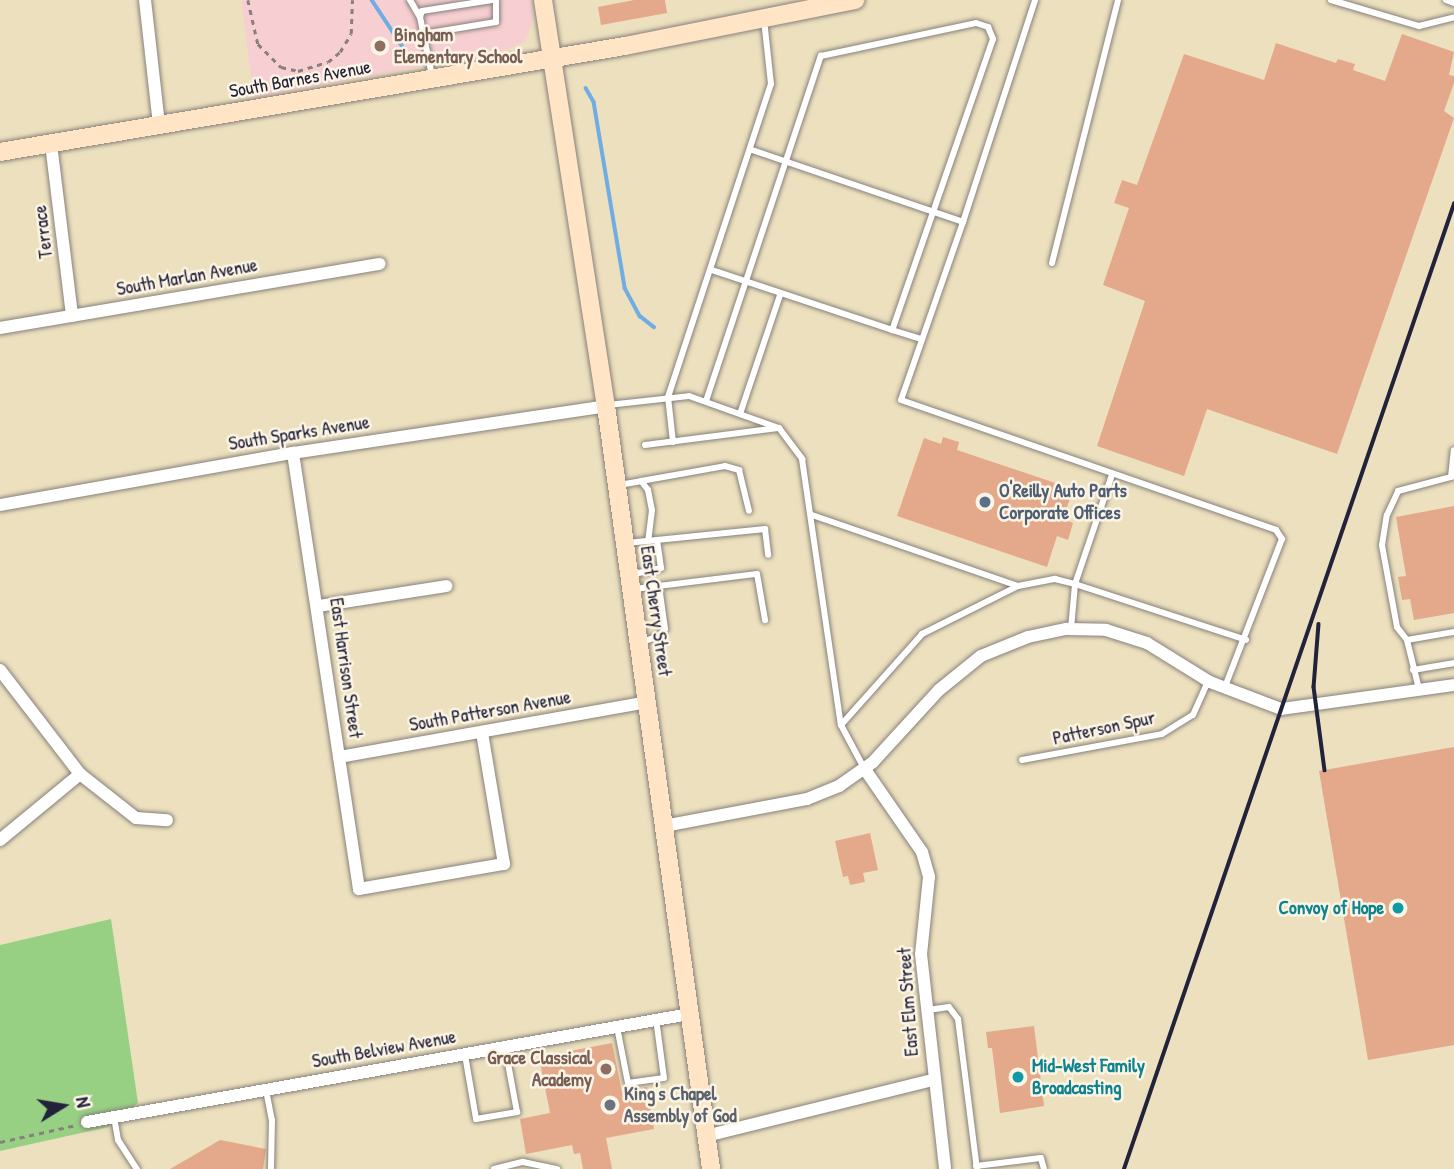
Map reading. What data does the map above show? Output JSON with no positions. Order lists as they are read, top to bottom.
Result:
{
  "streets": {
    "street": [
      "South Barnes Avenue",
      "Terrace",
      "South Marlan Avenue",
      "South Sparks Avenue",
      "East Cherry Street",
      "East Harrison Street",
      "South Patterson Avenue",
      "East Elm Street",
      "South Belview Avenue"
    ],
    "lane": ["Patterson Spur"]
  },
  "crossings": [
    ["South Barnes Avenue", "Terrace"],
    ["South Barnes Avenue", "East Cherry Street"],
    ["Terrace", "South Marlan Avenue"],
    ["South Sparks Avenue", "East Cherry Street"],
    ["South Sparks Avenue", "East Harrison Street"],
    ["East Cherry Street", "South Patterson Avenue"],
    ["East Cherry Street", "South Belview Avenue"],
    ["East Harrison Street", "South Patterson Avenue"]
  ],
  "places": [
    "Bingham Elementary School",
    "O'Reilly Auto Parts Corporate Offices",
    "Convoy of Hope",
    "Grace Classical Academy",
    "Mid-West Family Broadcasting",
    "King's Chapel Assembly of God"
  ],
  "north": "right"
}
